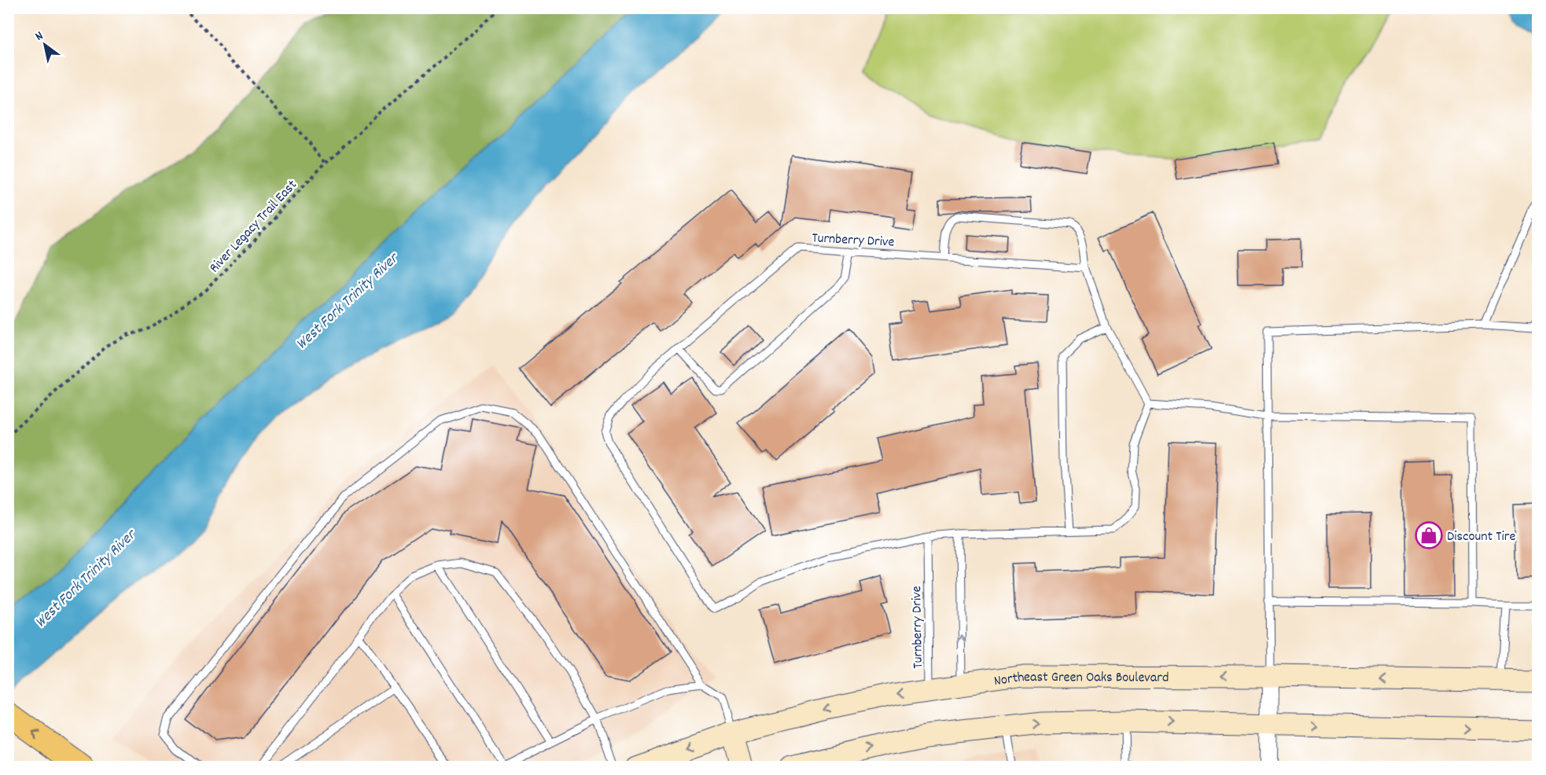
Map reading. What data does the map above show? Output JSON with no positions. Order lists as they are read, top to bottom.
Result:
{
  "streets": {
    "main road": ["Northeast Green Oaks Boulevard"],
    "lane": ["Turnberry Drive"],
    "path": ["River Legacy Trail East"]
  },
  "crossings": [
    ["Turnberry Drive", "Northeast Green Oaks Boulevard"]
  ],
  "water": ["West Fork Trinity River"],
  "places": {
    "shop": ["Discount Tire"]
  },
  "north": "top left"
}
